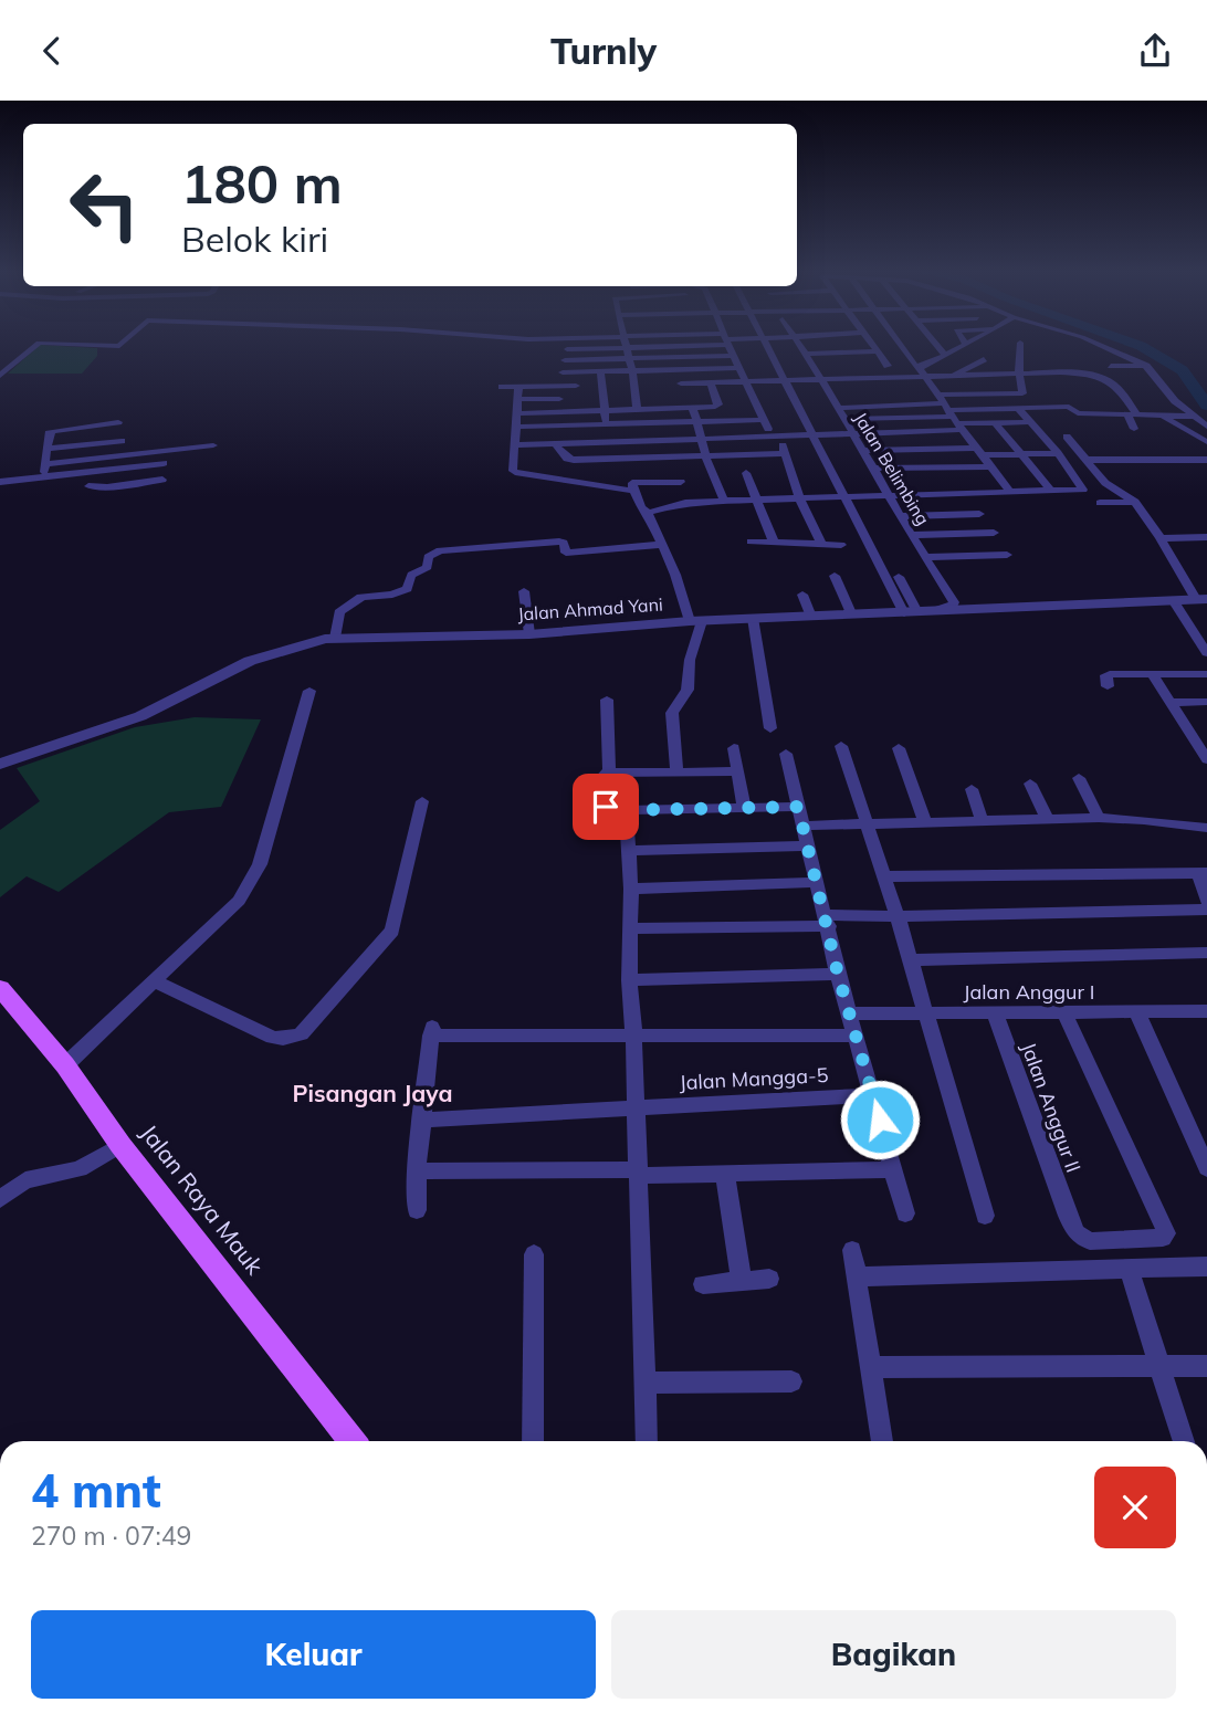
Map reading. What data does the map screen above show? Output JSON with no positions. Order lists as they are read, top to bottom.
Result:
{
  "streets": {
    "main road": ["Jalan Raya Mauk"],
    "street": [
      "Jalan Belimbing",
      "Jalan Ahmad Yani",
      "Jalan Anggur I",
      "Jalan Mangga-5",
      "Jalan Anggur II"
    ]
  },
  "crossings": [
    ["Jalan Belimbing", "Jalan Ahmad Yani"],
    ["Jalan Anggur I", "Jalan Anggur II"]
  ],
  "districts": ["Pisangan Jaya"],
  "page": {
    "header": "Turnly",
    "turn": ["180 m", "Belok kiri"],
    "heading": ["4 mnt", "270 m · 07:49"],
    "buttons": ["Keluar", "Bagikan"]
  }
}
